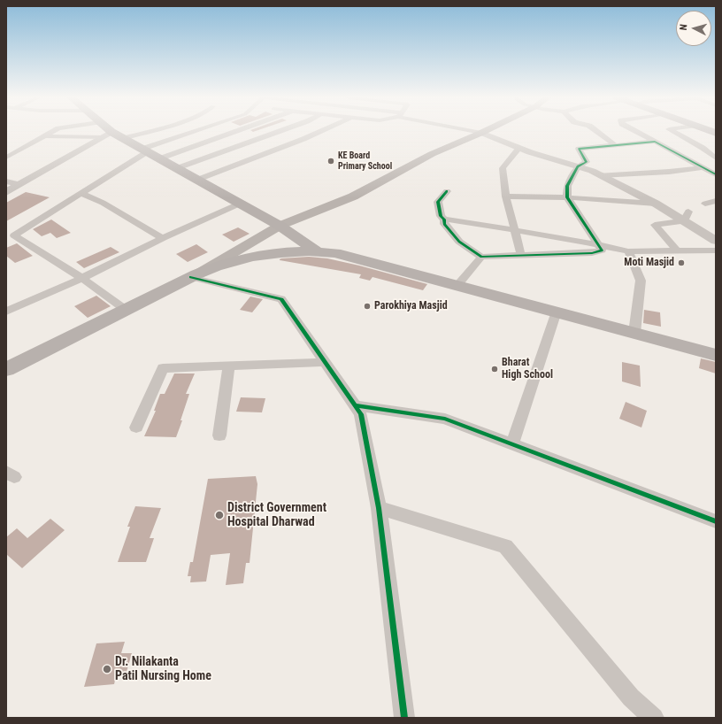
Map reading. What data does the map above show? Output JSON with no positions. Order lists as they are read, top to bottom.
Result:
{
  "places": [
    "KE Board Primary School",
    "Moti Masjid",
    "Parokhiya Masjid",
    "Bharat High School",
    "District Government Hospital Dharwad",
    "Dr. Nilakanta Patil Nursing Home"
  ],
  "north": "left"
}
